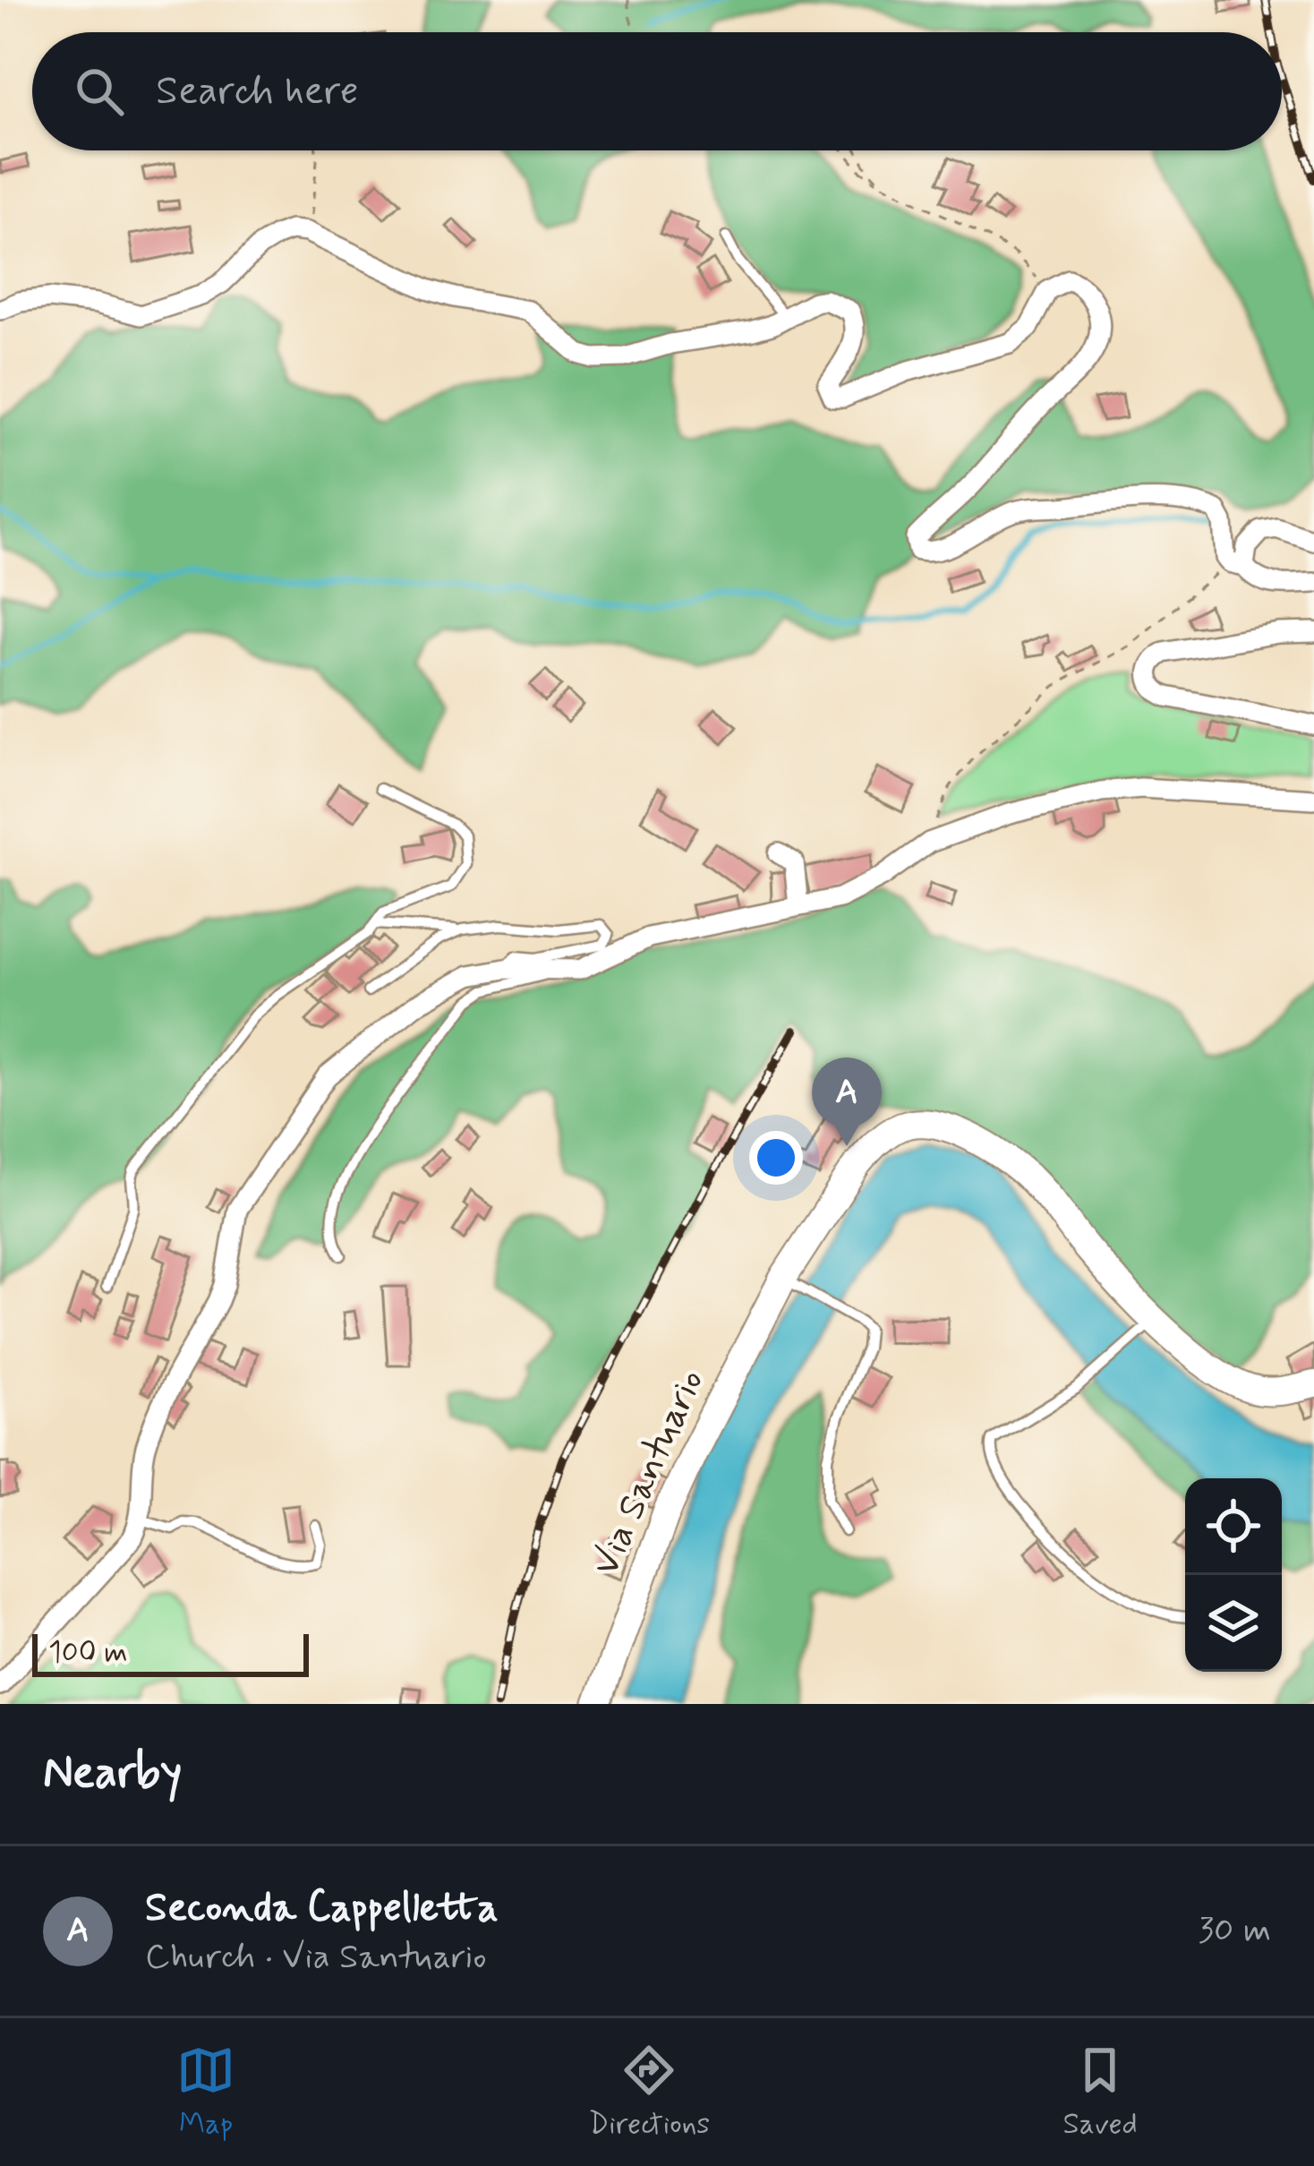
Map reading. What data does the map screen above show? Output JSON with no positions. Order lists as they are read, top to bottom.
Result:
{
  "streets": {
    "main road": ["Via Santuario"]
  },
  "scale_bar": "100 m",
  "page": {
    "search": "Search here",
    "pins": "A",
    "scale": "100 m",
    "heading": "Nearby",
    "list": [
      {
        "mark": "A",
        "name": "Seconda Cappelletta",
        "note": "Church · Via Santuario",
        "value": "30 m"
      }
    ],
    "nav": ["Map", "Directions", "Saved"]
  }
}
